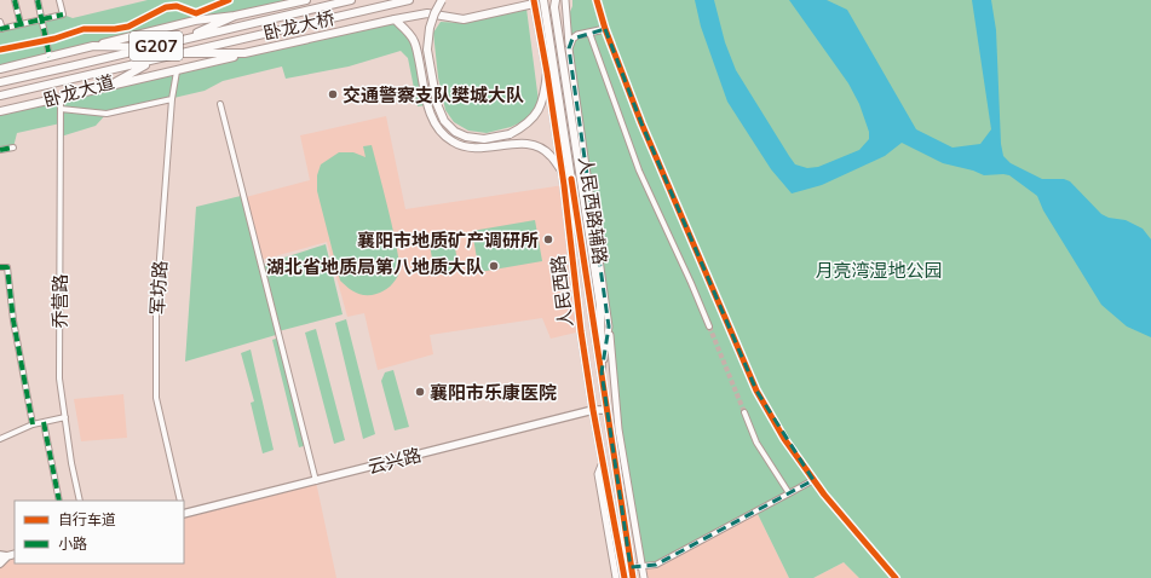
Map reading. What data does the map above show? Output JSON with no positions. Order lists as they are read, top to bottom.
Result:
{
  "streets": {
    "main road": [
      "卧龙大桥",
      "G207",
      "卧龙大道",
      "人民西路",
      "云兴路"
    ],
    "street": ["人民西路辅路", "军坊路", "乔营路"]
  },
  "crossings": [
    ["卧龙大桥", "卧龙大道"],
    ["卧龙大道", "乔营路"],
    ["人民西路辅路", "人民西路"],
    ["人民西路", "云兴路"]
  ],
  "parks": ["月亮湾湿地公园"],
  "places": [
    "交通警察支队樊城大队",
    "襄阳市地质矿产调研所",
    "湖北省地质局第八地质大队",
    "襄阳市乐康医院"
  ],
  "legend": ["自行车道", "小路"]
}
